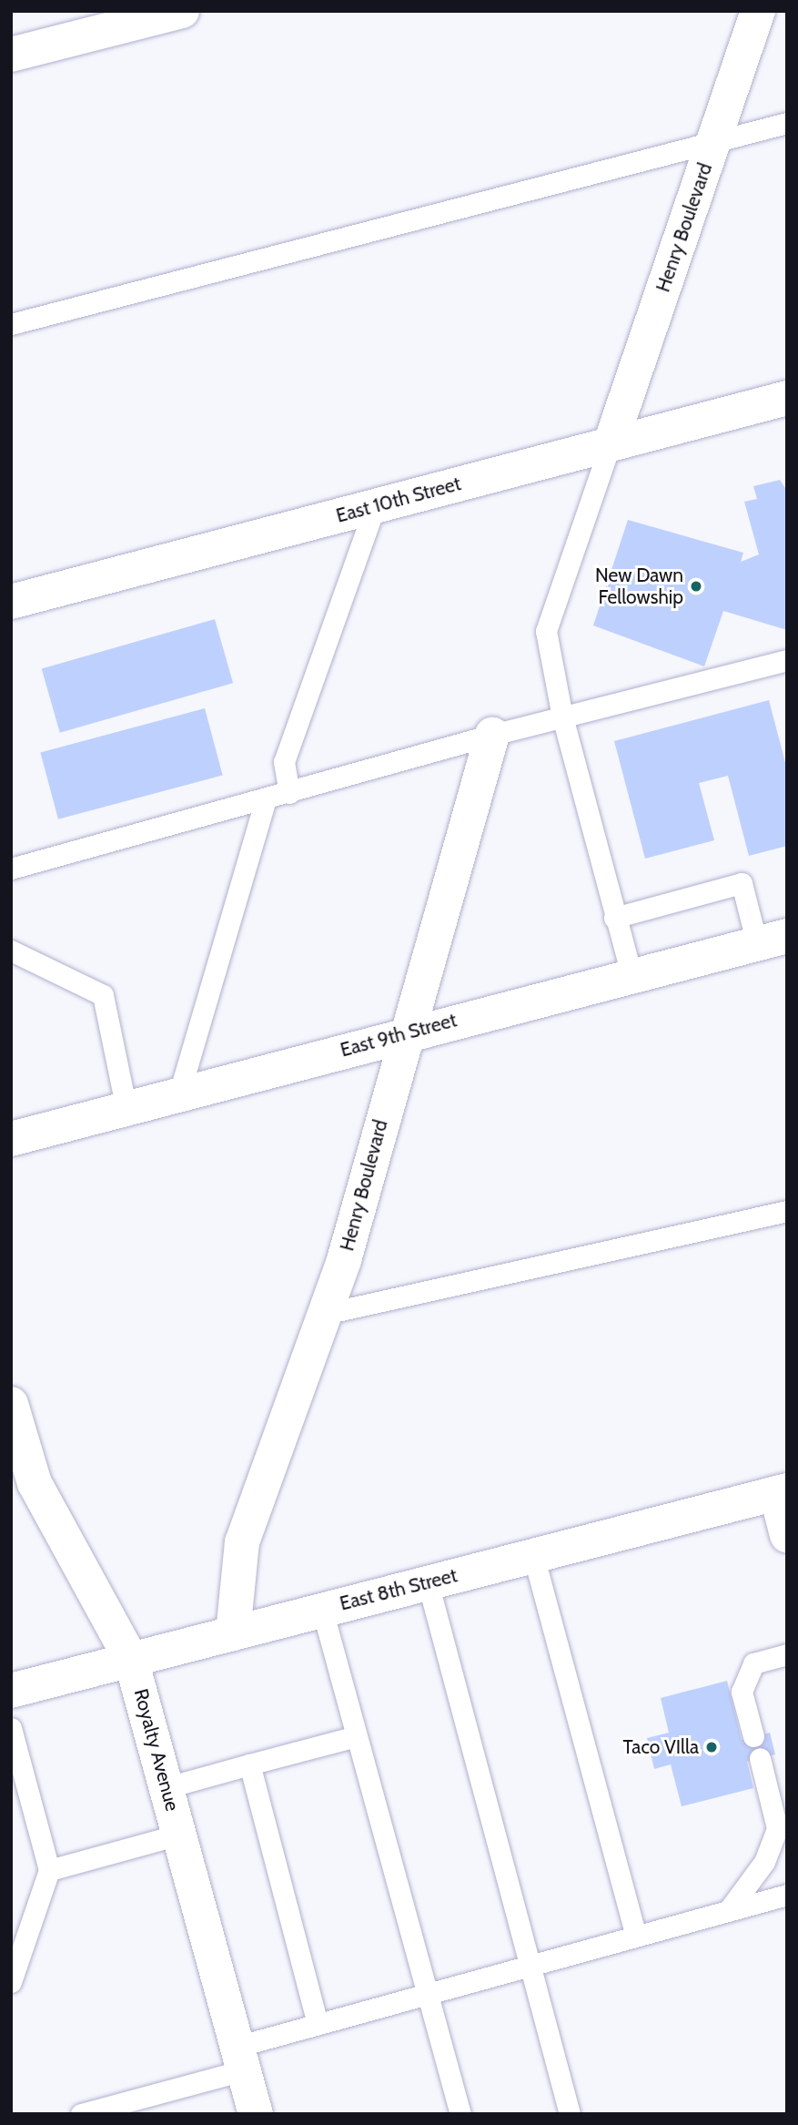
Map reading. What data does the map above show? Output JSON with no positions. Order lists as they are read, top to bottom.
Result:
{
  "streets": {
    "street": [
      "Henry Boulevard",
      "East 10th Street",
      "East 9th Street",
      "East 8th Street",
      "Royalty Avenue"
    ]
  },
  "crossings": [
    ["Henry Boulevard", "East 10th Street"],
    ["Henry Boulevard", "East 9th Street"],
    ["Henry Boulevard", "East 8th Street"],
    ["East 8th Street", "Royalty Avenue"]
  ],
  "places": ["New Dawn Fellowship", "Taco VIlla"]
}
